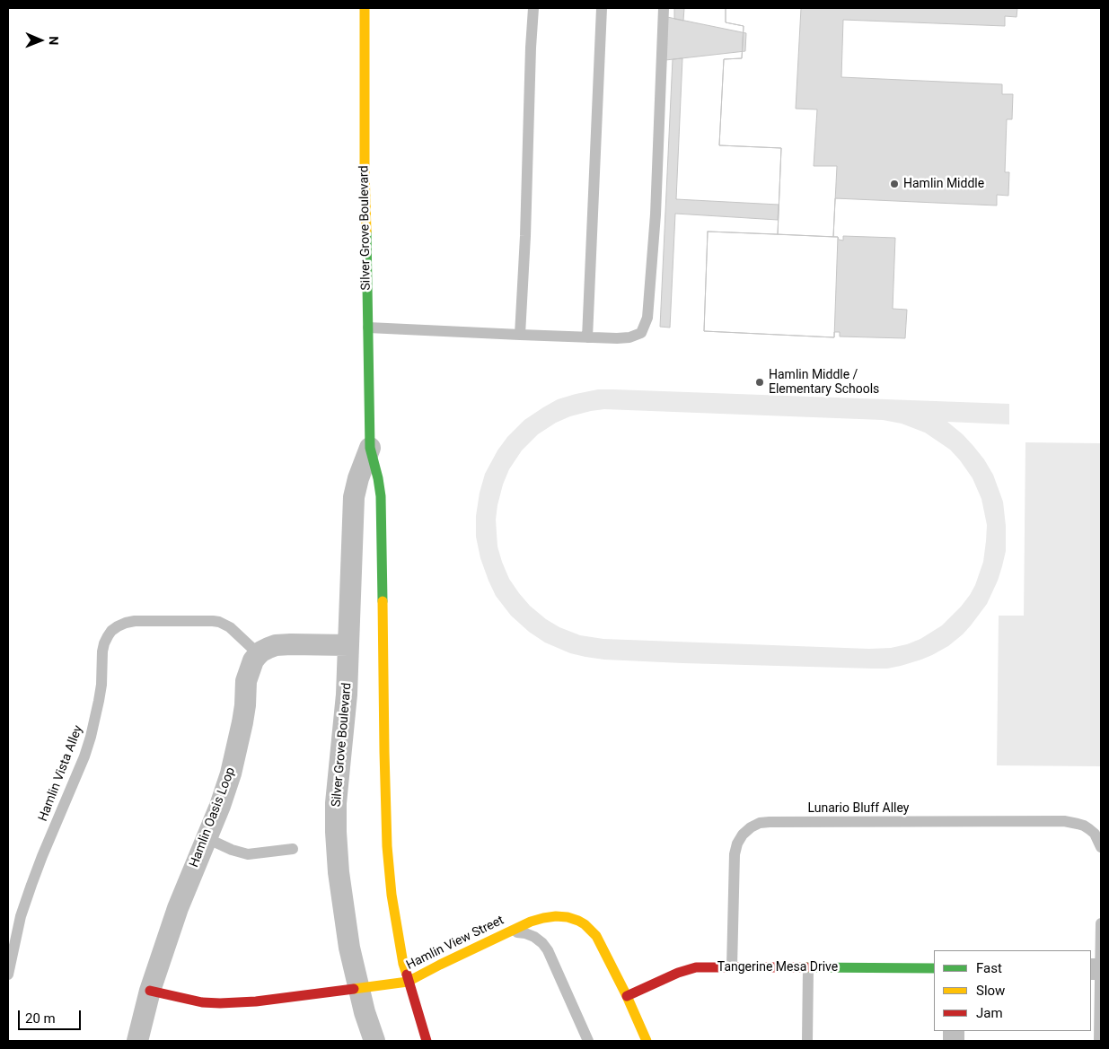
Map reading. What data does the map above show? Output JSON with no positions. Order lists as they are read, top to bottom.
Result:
{
  "streets": {
    "street": [
      "Silver Grove Boulevard",
      "Hamlin Oasis Loop",
      "Hamlin View Street",
      "Tangerine Mesa Drive"
    ],
    "lane": ["Hamlin Vista Alley", "Lunario Bluff Alley"]
  },
  "crossings": [
    ["Silver Grove Boulevard", "Hamlin View Street"],
    ["Hamlin Vista Alley", "Hamlin Oasis Loop"],
    ["Lunario Bluff Alley", "Tangerine Mesa Drive"],
    ["Hamlin Oasis Loop", "Hamlin View Street"],
    ["Hamlin View Street", "Tangerine Mesa Drive"]
  ],
  "places": ["Hamlin Middle", "Hamlin Middle / Elementary Schools"],
  "legend": ["Fast", "Slow", "Jam"],
  "scale_bar": "20 m",
  "north": "right"
}
